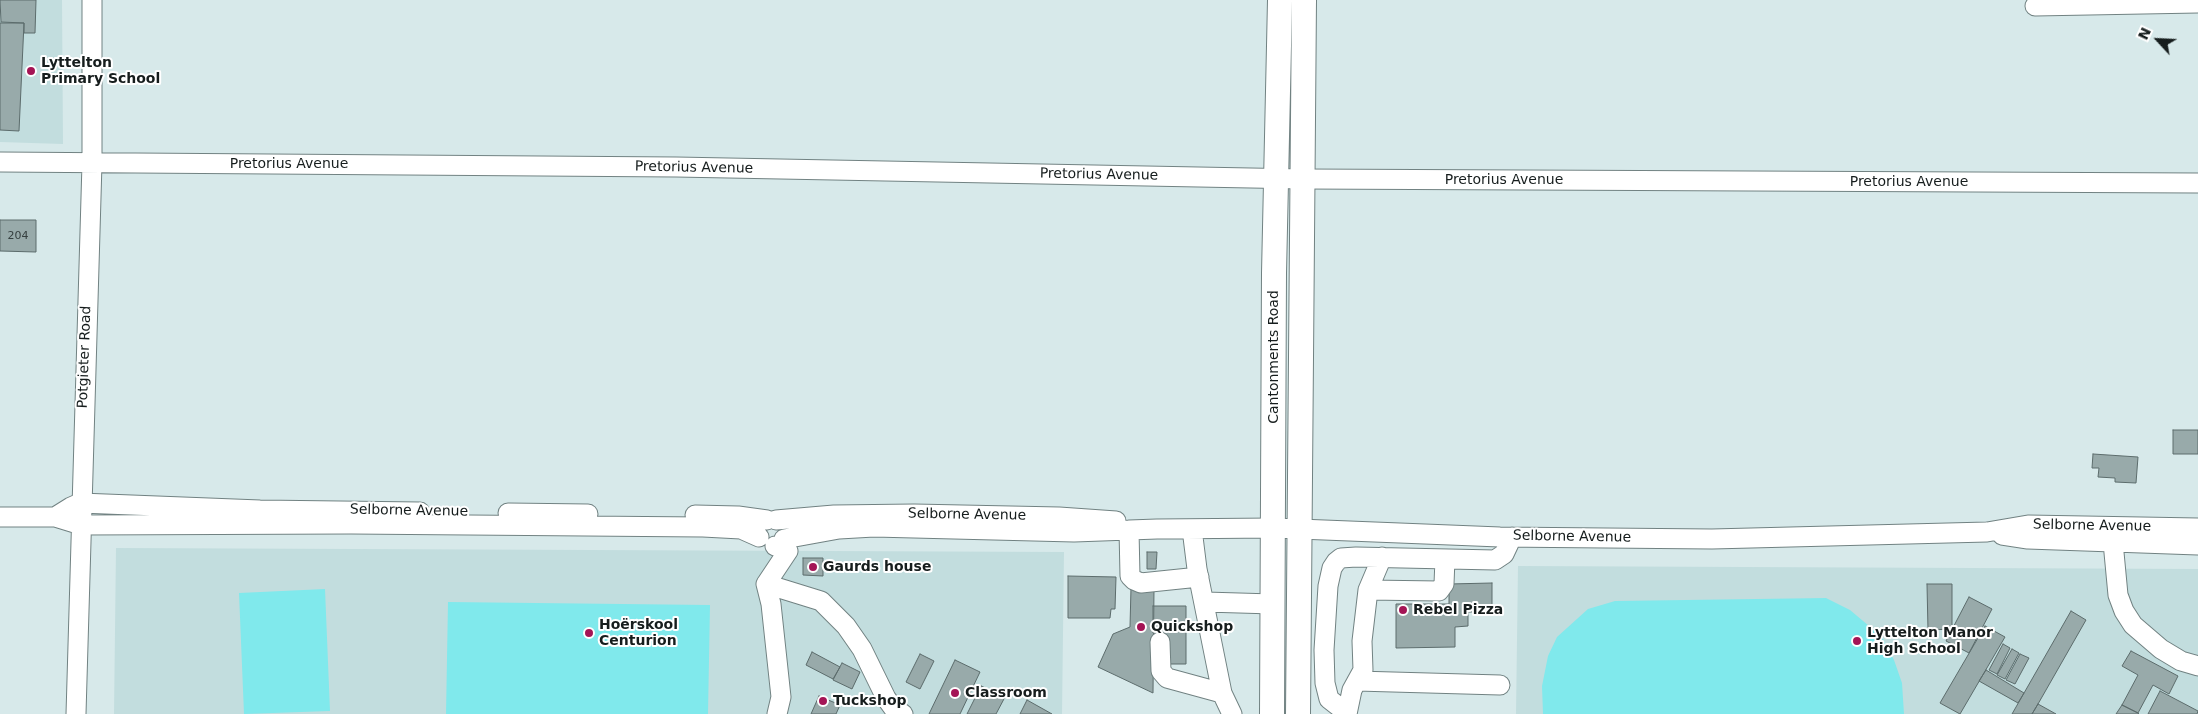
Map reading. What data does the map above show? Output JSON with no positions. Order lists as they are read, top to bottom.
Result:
{
  "streets": {
    "main road": ["Cantonments Road"],
    "street": ["Pretorius Avenue", "Potgieter Road", "Selborne Avenue"]
  },
  "crossings": [
    ["Pretorius Avenue", "Potgieter Road"],
    ["Pretorius Avenue", "Cantonments Road"],
    ["Potgieter Road", "Selborne Avenue"],
    ["Cantonments Road", "Selborne Avenue"]
  ],
  "places": [
    "Lyttelton Primary School",
    "Gaurds house",
    "Rebel Pizza",
    "Quickshop",
    "Hoërskool Centurion",
    "Lyttelton Manor High School",
    "Classroom",
    "Tuckshop"
  ],
  "house_numbers": ["204"],
  "north": "top left"
}
